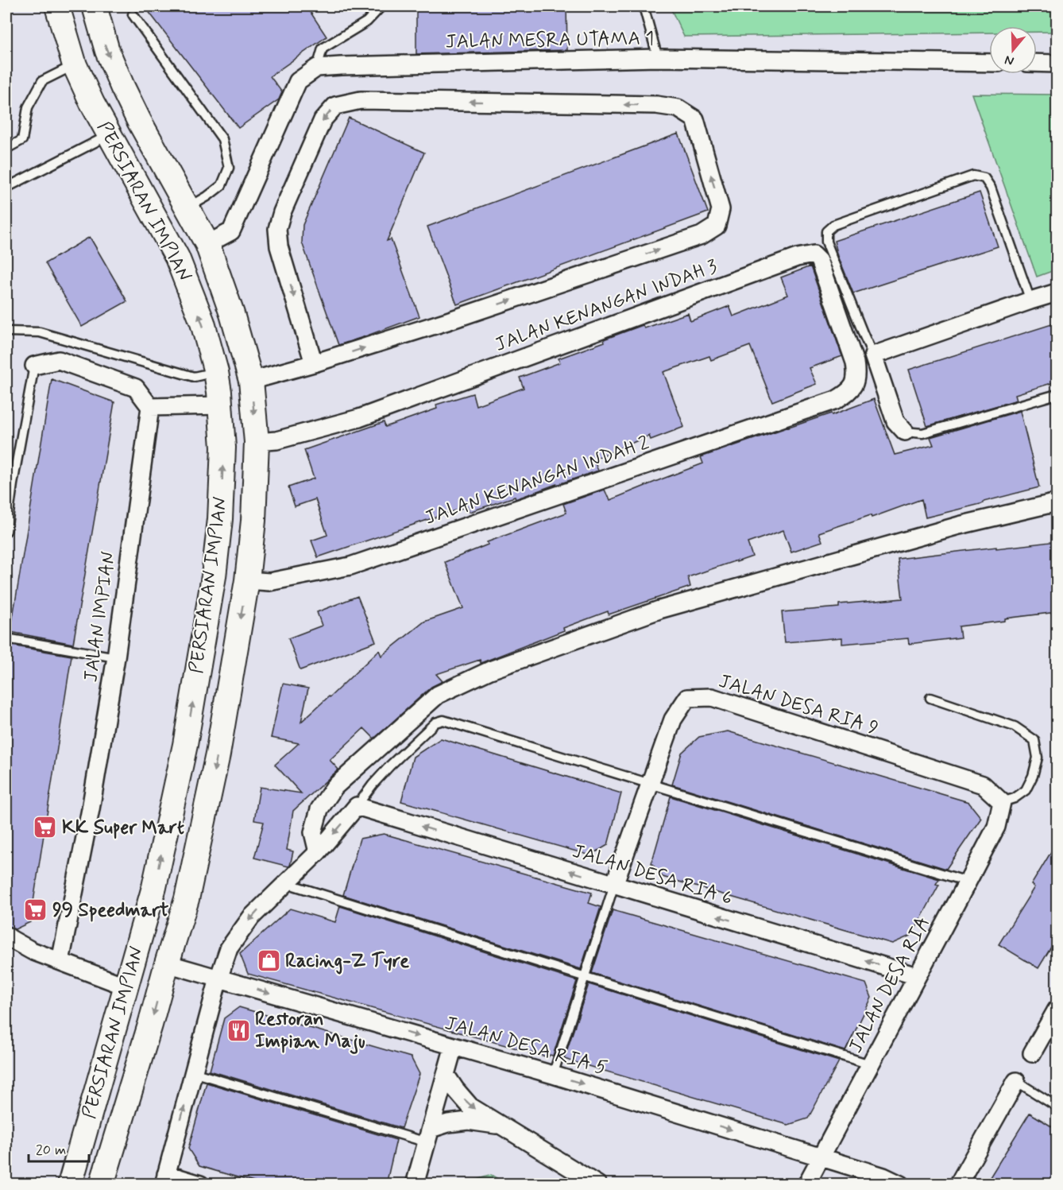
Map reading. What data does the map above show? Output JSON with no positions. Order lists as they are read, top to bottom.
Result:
{
  "streets": {
    "street": [
      "JALAN MESRA UTAMA 1",
      "PERSIARAN IMPIAN",
      "JALAN KENANGAN INDAH 3",
      "JALAN KENANGAN INDAH 2",
      "JALAN IMPIAN",
      "JALAN DESA RIA 9",
      "JALAN DESA RIA 6",
      "JALAN DESA RIA",
      "JALAN DESA RIA 5"
    ]
  },
  "crossings": [
    ["PERSIARAN IMPIAN", "JALAN KENANGAN INDAH 3"],
    ["PERSIARAN IMPIAN", "JALAN KENANGAN INDAH 2"],
    ["PERSIARAN IMPIAN", "JALAN DESA RIA 5"],
    ["JALAN KENANGAN INDAH 3", "JALAN KENANGAN INDAH 2"],
    ["JALAN DESA RIA 9", "JALAN DESA RIA 6"],
    ["JALAN DESA RIA 9", "JALAN DESA RIA"],
    ["JALAN DESA RIA 6", "JALAN DESA RIA"],
    ["JALAN DESA RIA", "JALAN DESA RIA 5"]
  ],
  "one_way": ["JALAN DESA RIA 6", "JALAN DESA RIA 5"],
  "places": {
    "supermarket": ["KK Super Mart", "99 Speedmart"],
    "shop": ["Racing-Z Tyre"],
    "restaurant": ["Restoran Impian Maju"]
  },
  "scale_bar": "20 m",
  "north": "bottom"
}
